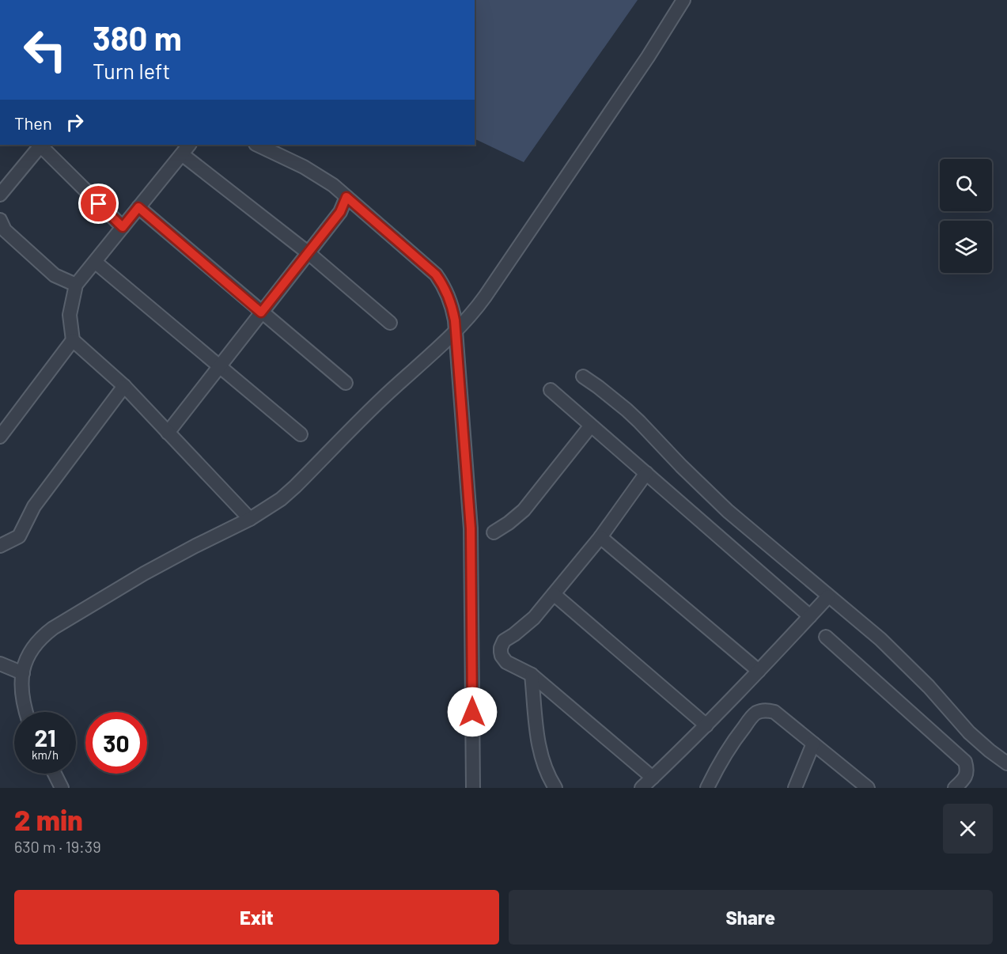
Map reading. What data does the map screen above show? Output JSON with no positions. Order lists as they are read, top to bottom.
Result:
{
  "page": {
    "turn": ["380 m", "Turn left"],
    "then": "Then",
    "speed": "21 km/h",
    "limit": "30",
    "heading": ["2 min", "630 m · 19:39"],
    "buttons": ["Exit", "Share"]
  }
}
